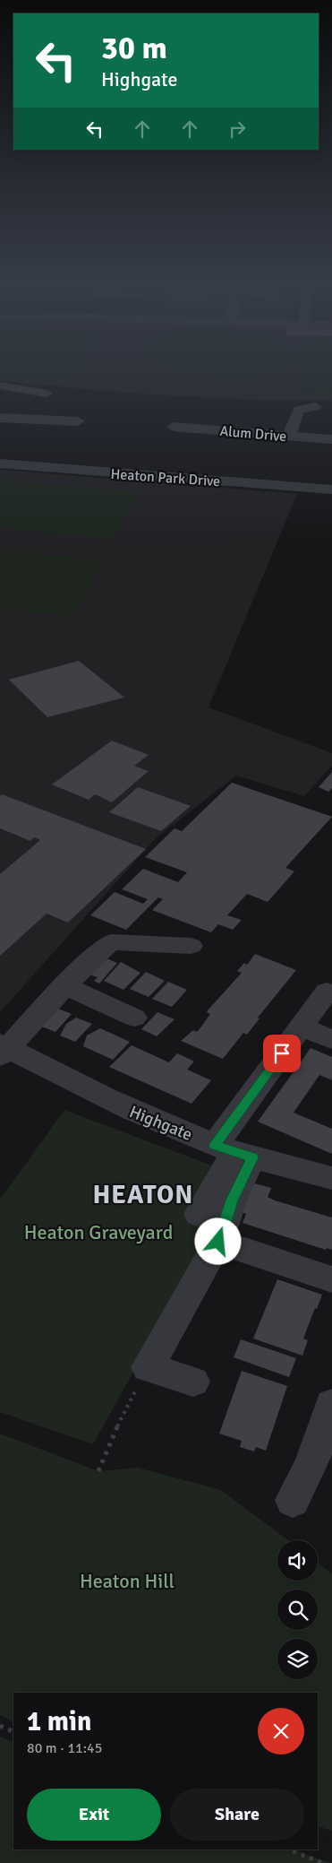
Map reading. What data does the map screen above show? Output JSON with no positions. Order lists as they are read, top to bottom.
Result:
{
  "streets": {
    "street": ["Alum Drive", "Heaton Park Drive", "Highgate"]
  },
  "districts": ["HEATON"],
  "parks": ["Heaton Graveyard", "Heaton Hill"],
  "page": {
    "turn": ["30 m", "Highgate"],
    "heading": ["1 min", "80 m · 11:45"],
    "buttons": ["Exit", "Share"]
  }
}
